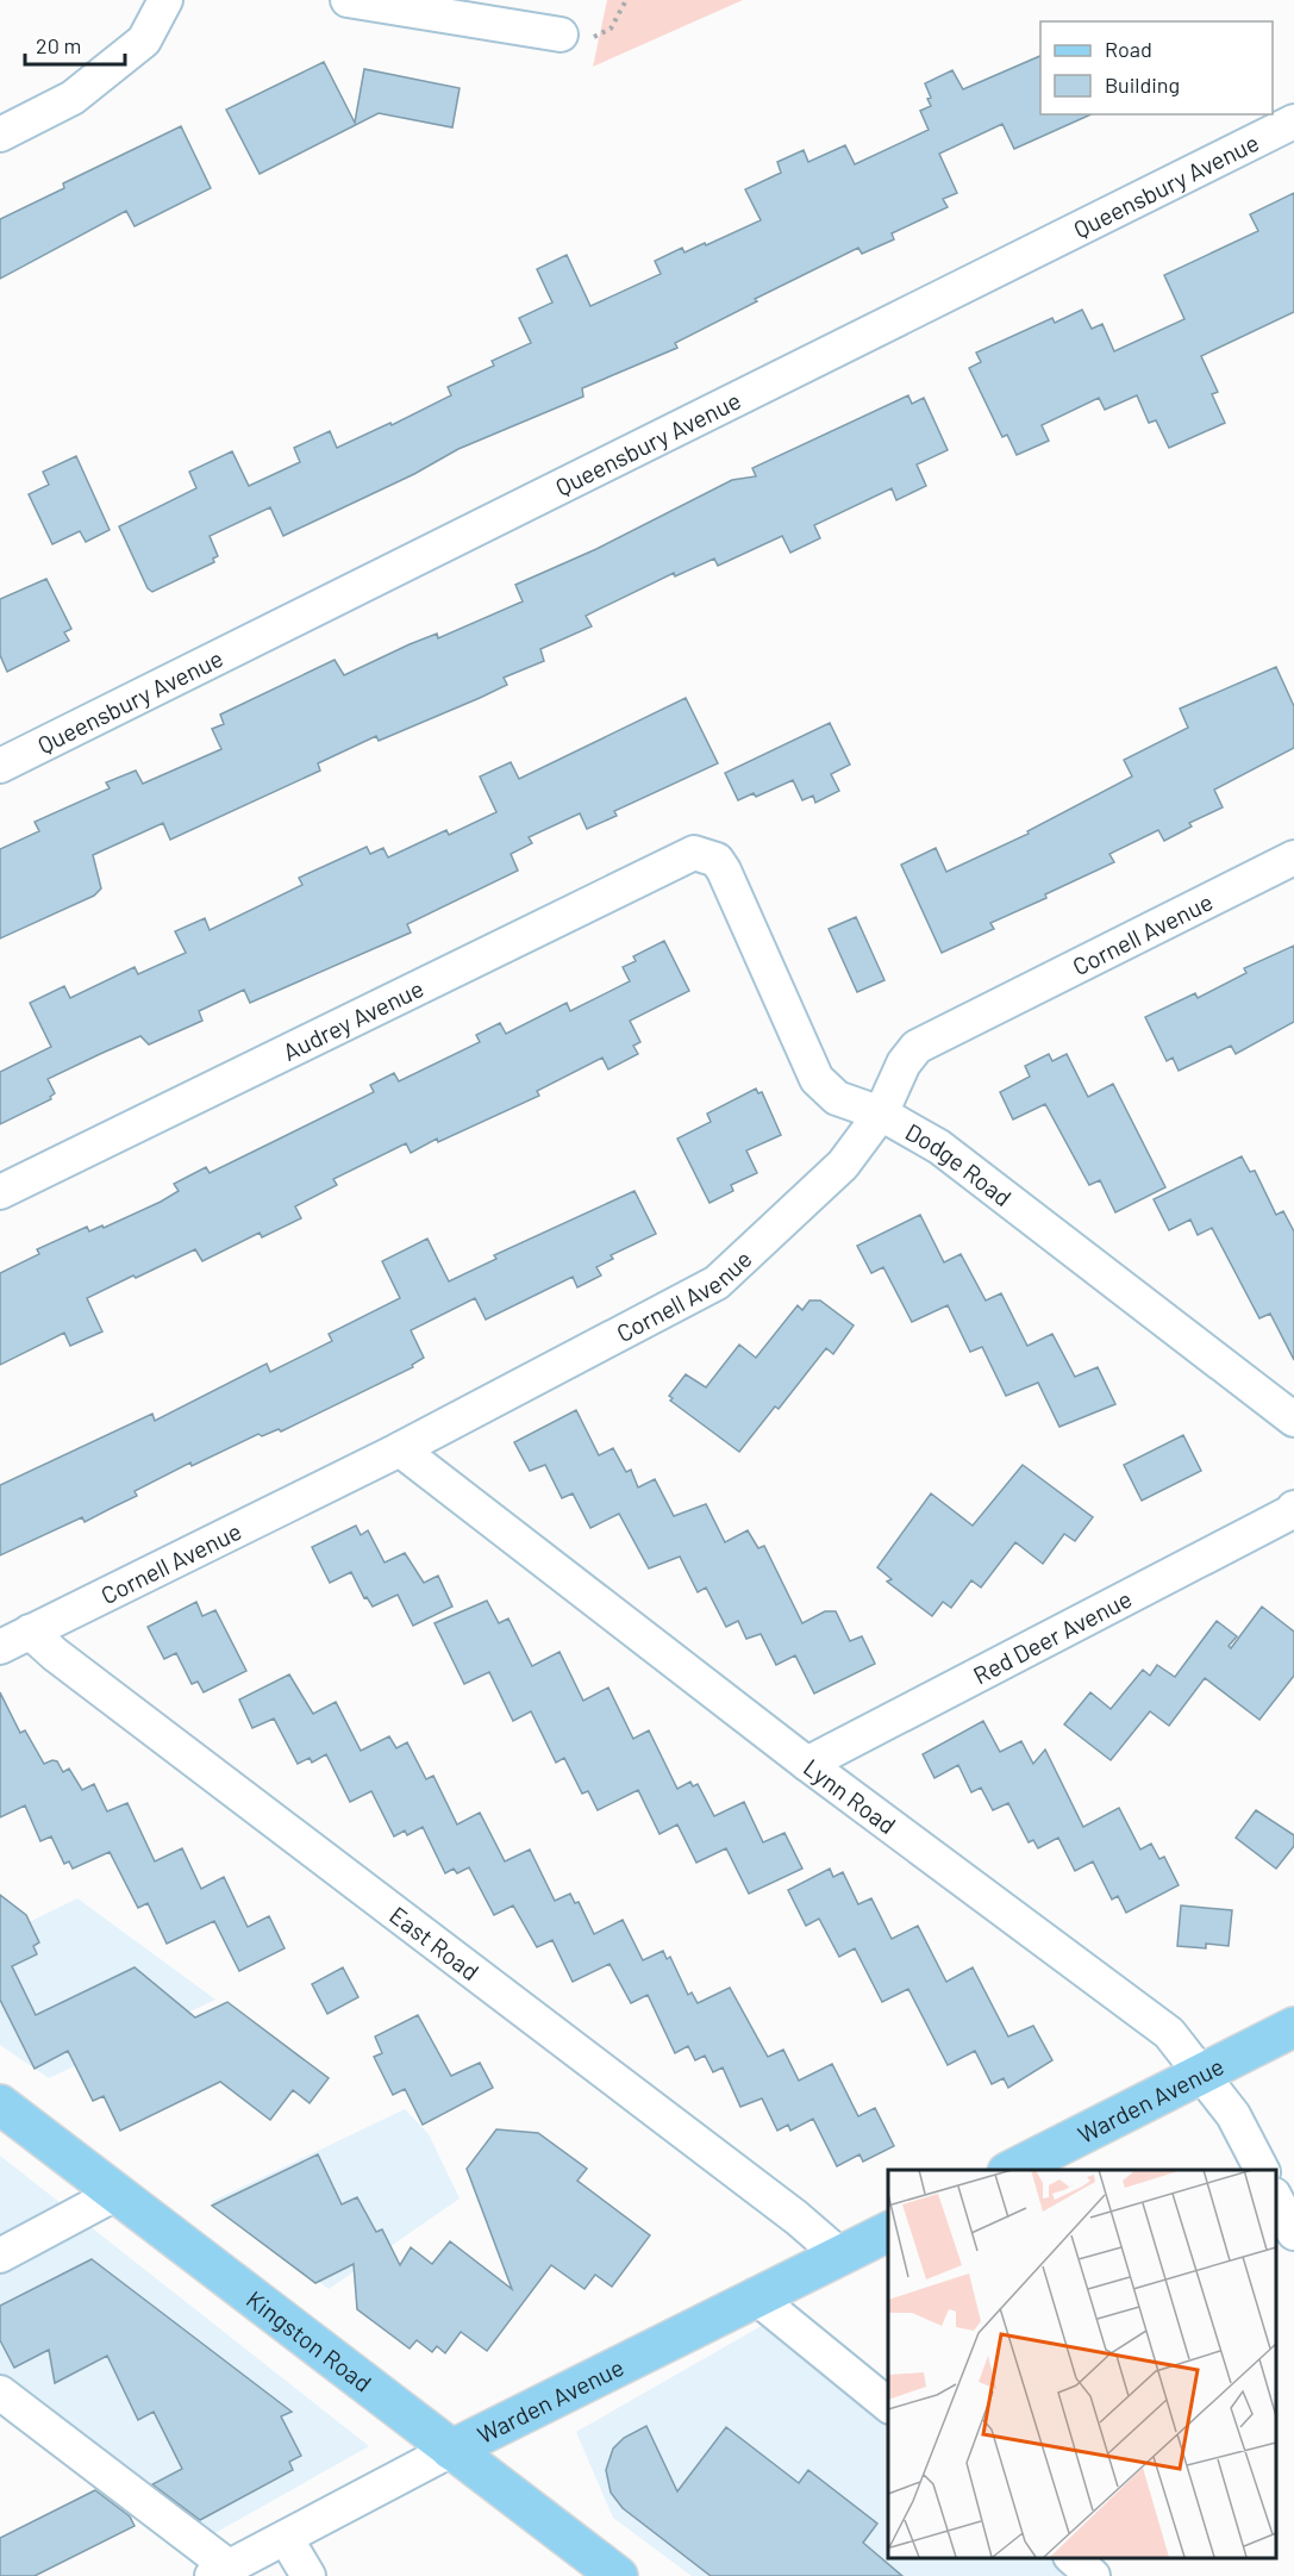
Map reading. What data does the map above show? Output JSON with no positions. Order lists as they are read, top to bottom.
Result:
{
  "streets": {
    "main road": ["Warden Avenue", "Kingston Road"],
    "street": [
      "Queensbury Avenue",
      "Cornell Avenue",
      "Audrey Avenue",
      "Dodge Road",
      "Red Deer Avenue",
      "Lynn Road",
      "East Road"
    ]
  },
  "crossings": [
    ["Cornell Avenue", "Dodge Road"],
    ["Cornell Avenue", "Lynn Road"],
    ["Cornell Avenue", "East Road"],
    ["Audrey Avenue", "Dodge Road"],
    ["Red Deer Avenue", "Lynn Road"],
    ["Lynn Road", "Warden Avenue"],
    ["East Road", "Warden Avenue"],
    ["Warden Avenue", "Kingston Road"]
  ],
  "legend": ["Road", "Building"],
  "scale_bar": "20 m"
}
